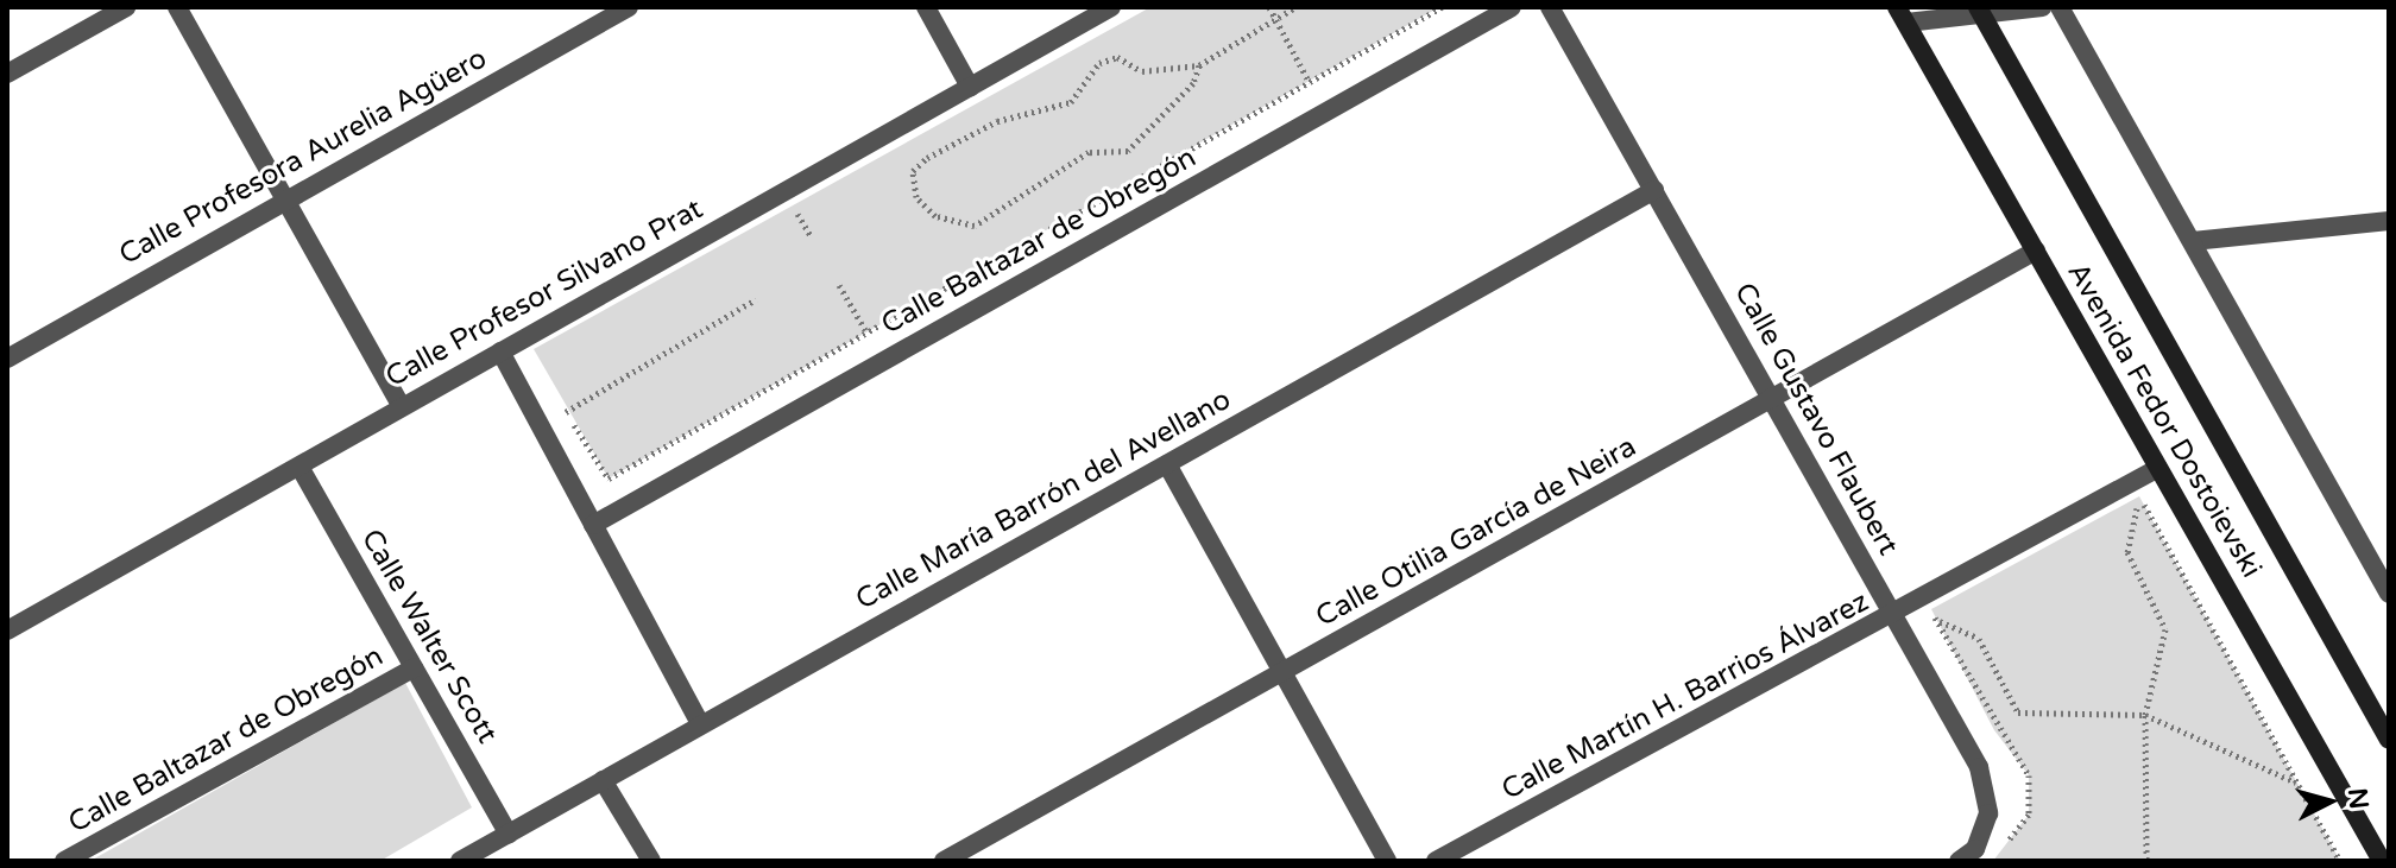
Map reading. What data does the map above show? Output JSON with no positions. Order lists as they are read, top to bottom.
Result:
{
  "streets": {
    "main road": ["Avenida Fedor Dostoievski"],
    "street": [
      "Calle Profesora Aurelia Agüero",
      "Calle Baltazar de Obregón",
      "Calle Profesor Silvano Prat",
      "Calle Gustavo Flaubert",
      "Calle María Barrón del Avellano",
      "Calle Otilia García de Neira",
      "Calle Walter Scott",
      "Calle Martín H. Barrios Álvarez"
    ]
  },
  "crossings": [
    ["Calle Baltazar de Obregón", "Calle Walter Scott"],
    ["Calle Profesor Silvano Prat", "Calle Walter Scott"],
    ["Calle Gustavo Flaubert", "Calle María Barrón del Avellano"],
    ["Calle Gustavo Flaubert", "Calle Otilia García de Neira"],
    ["Calle Gustavo Flaubert", "Calle Martín H. Barrios Álvarez"],
    ["Avenida Fedor Dostoievski", "Calle Otilia García de Neira"],
    ["Avenida Fedor Dostoievski", "Calle Martín H. Barrios Álvarez"],
    ["Calle María Barrón del Avellano", "Calle Walter Scott"]
  ],
  "north": "right"
}
